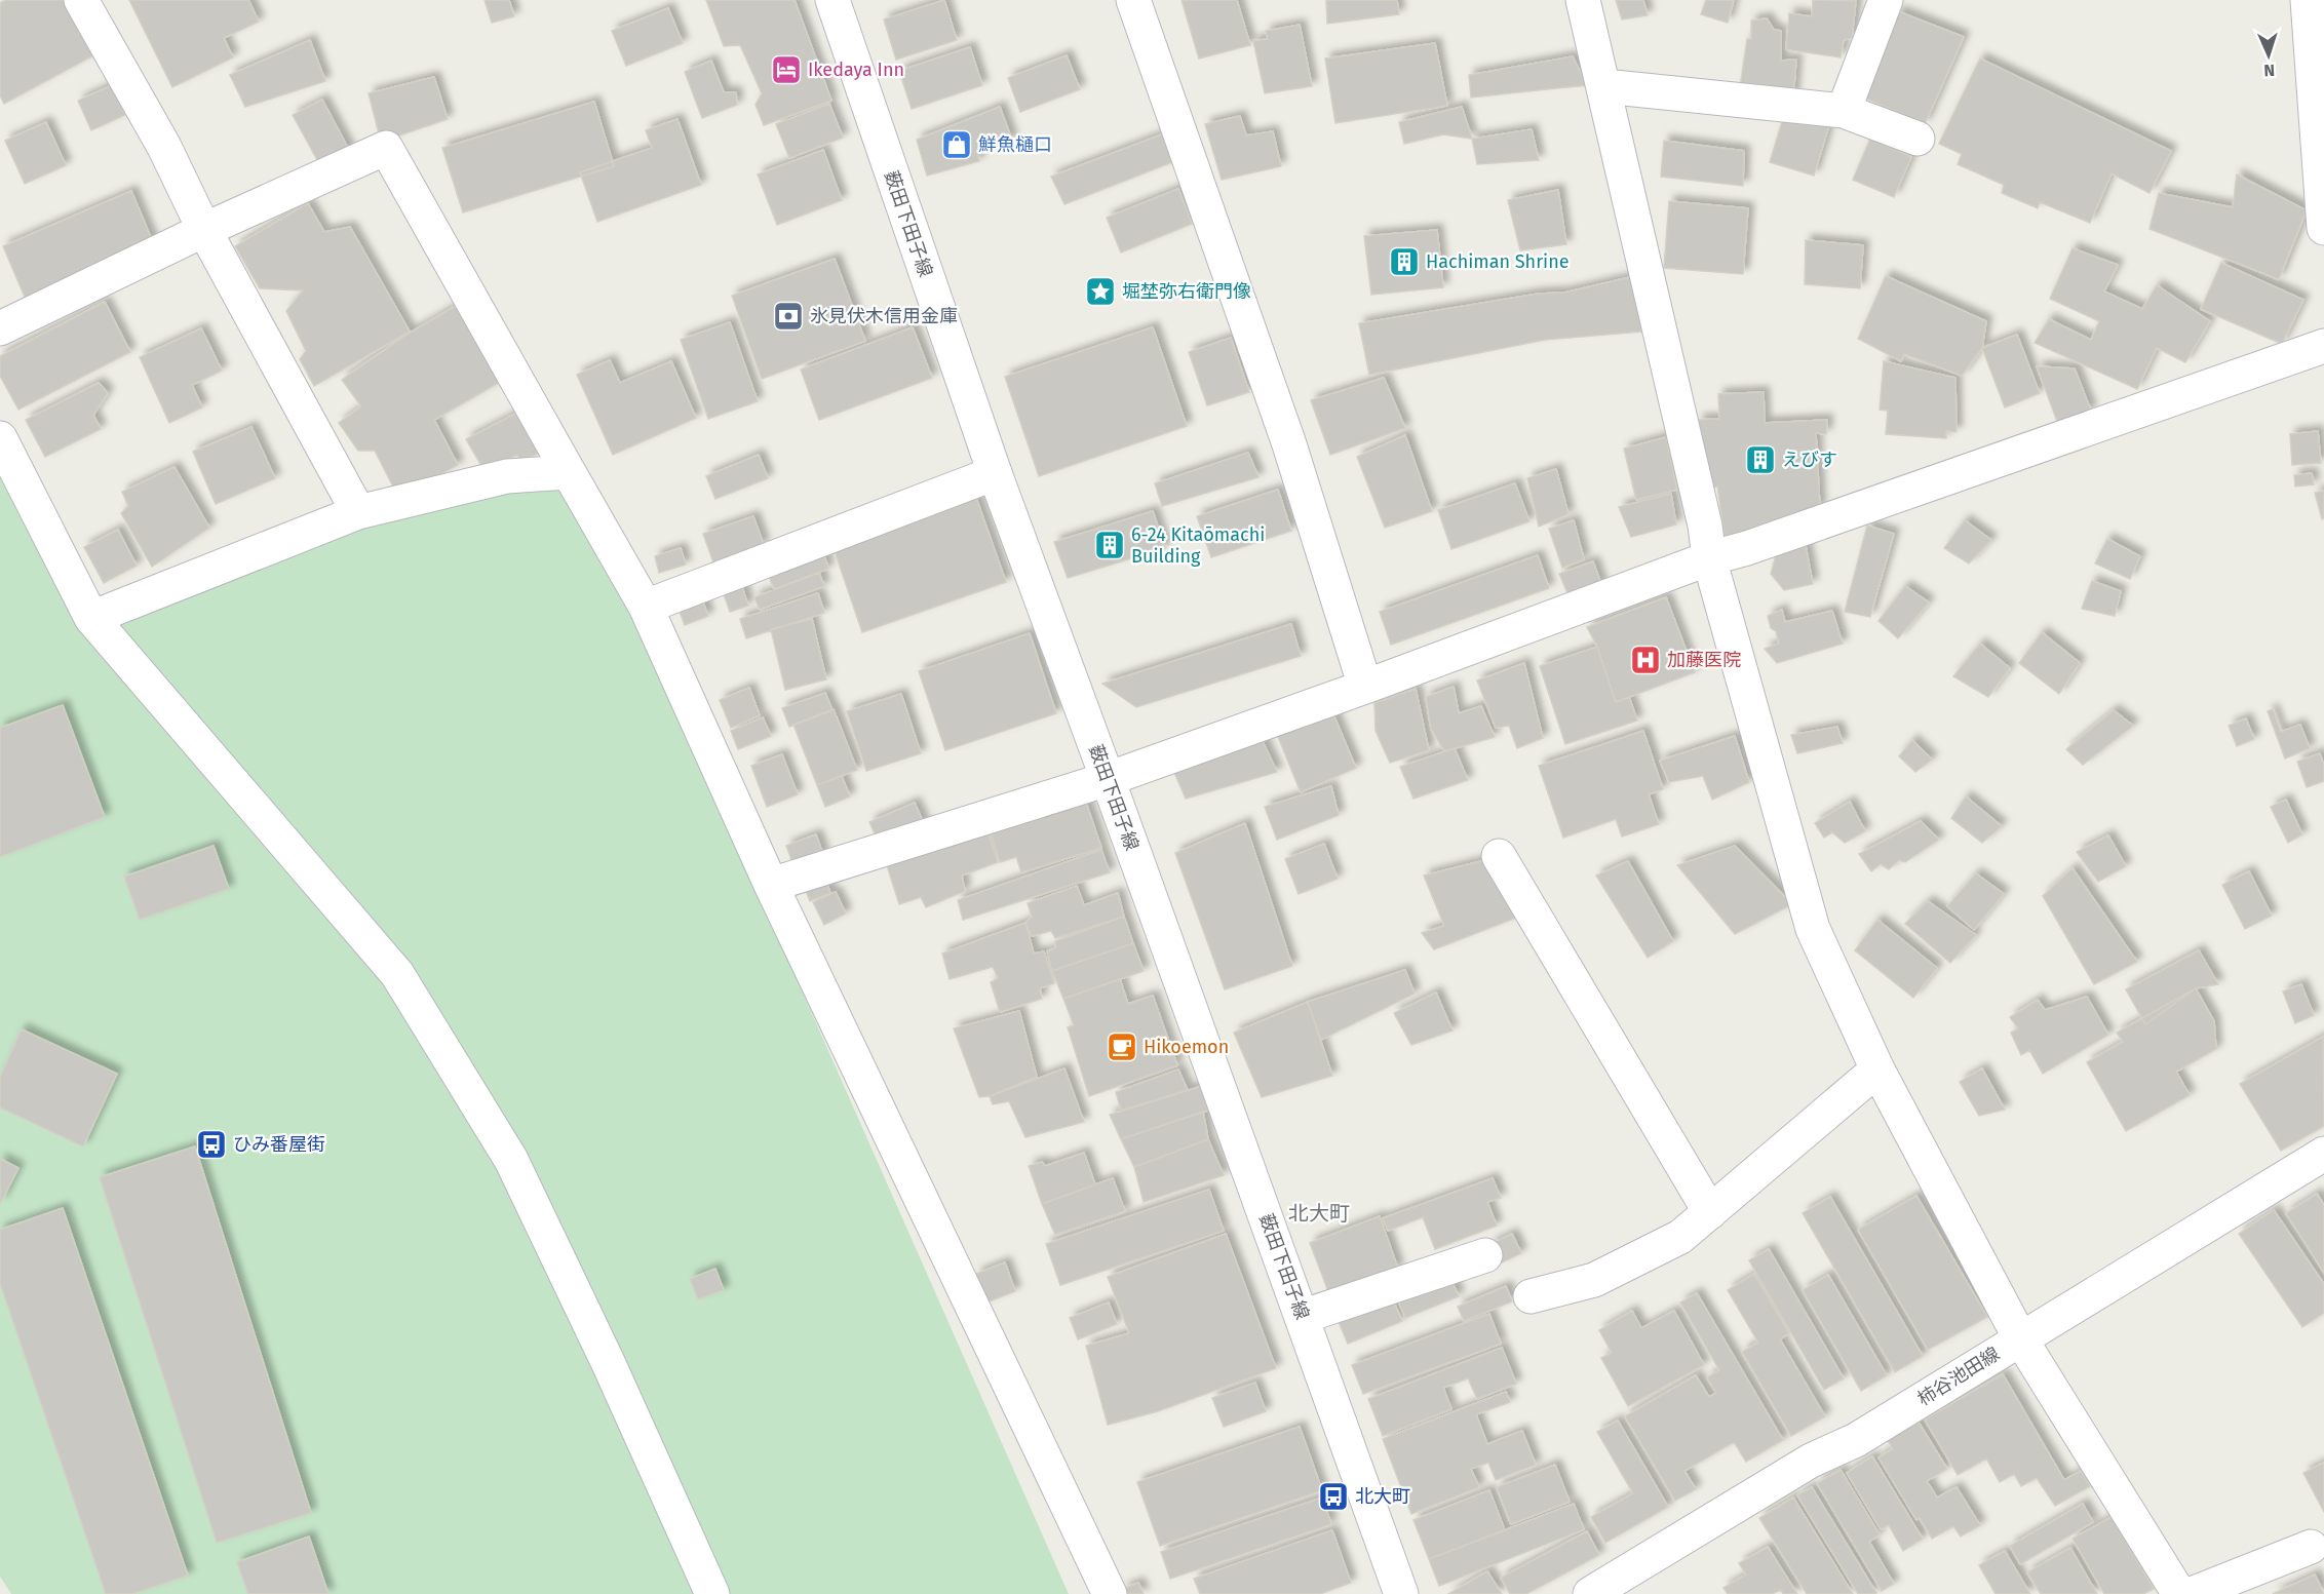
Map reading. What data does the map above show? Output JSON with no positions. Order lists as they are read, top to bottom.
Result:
{
  "streets": {
    "street": ["薮田下田子線", "柿谷池田線"]
  },
  "districts": ["北大町"],
  "places": {
    "hotel": ["Ikedaya Inn"],
    "shop": ["鮮魚樋口"],
    "building": ["Hachiman Shrine", "えびす", "6-24 Kitaōmachi Building"],
    "place": ["堀埜弥右衛門像"],
    "bank": ["氷見伏木信用金庫"],
    "hospital": ["加藤医院"],
    "cafe": ["Hikoemon"],
    "bus stop": ["ひみ番屋街", "北大町"]
  },
  "north": "bottom"
}
